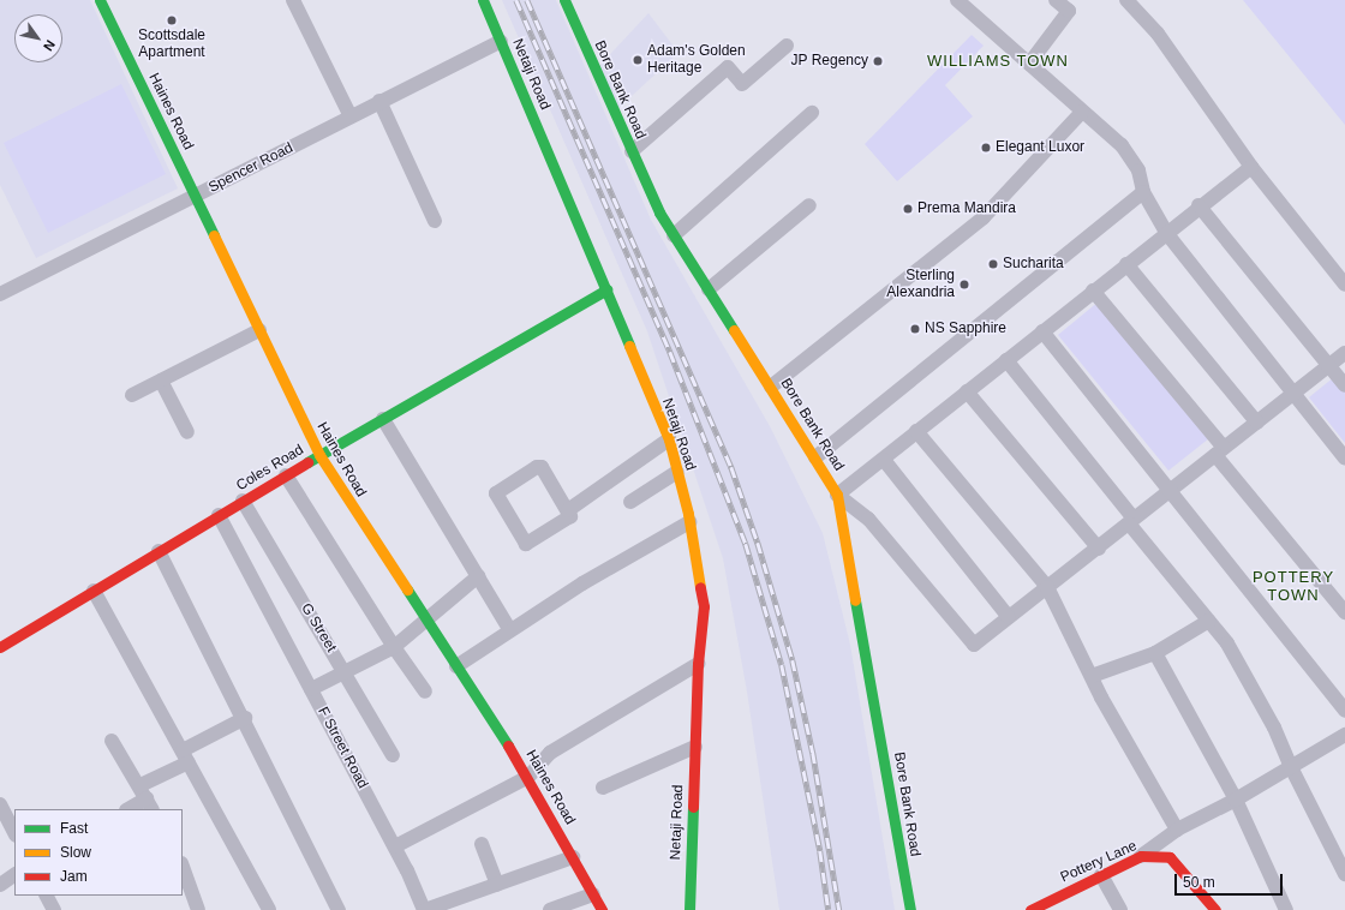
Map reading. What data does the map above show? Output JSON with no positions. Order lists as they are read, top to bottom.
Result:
{
  "streets": {
    "main road": [
      "Netaji Road",
      "Bore Bank Road",
      "Haines Road",
      "Coles Road",
      "Pottery Lane"
    ],
    "street": ["Spencer Road", "G Street", "F Street Road"]
  },
  "crossings": [
    ["Netaji Road", "Spencer Road"],
    ["Netaji Road", "Coles Road"],
    ["Haines Road", "Spencer Road"],
    ["Haines Road", "Coles Road"],
    ["Coles Road", "G Street"],
    ["Coles Road", "F Street Road"]
  ],
  "districts": ["WILLIAMS TOWN", "POTTERY TOWN"],
  "places": [
    "Scottsdale Apartment",
    "Adam's Golden Heritage",
    "JP Regency",
    "Elegant Luxor",
    "Prema Mandira",
    "Sucharita",
    "Sterling Alexandria",
    "NS Sapphire"
  ],
  "legend": ["Fast", "Slow", "Jam"],
  "scale_bar": "50 m",
  "north": "bottom right"
}
